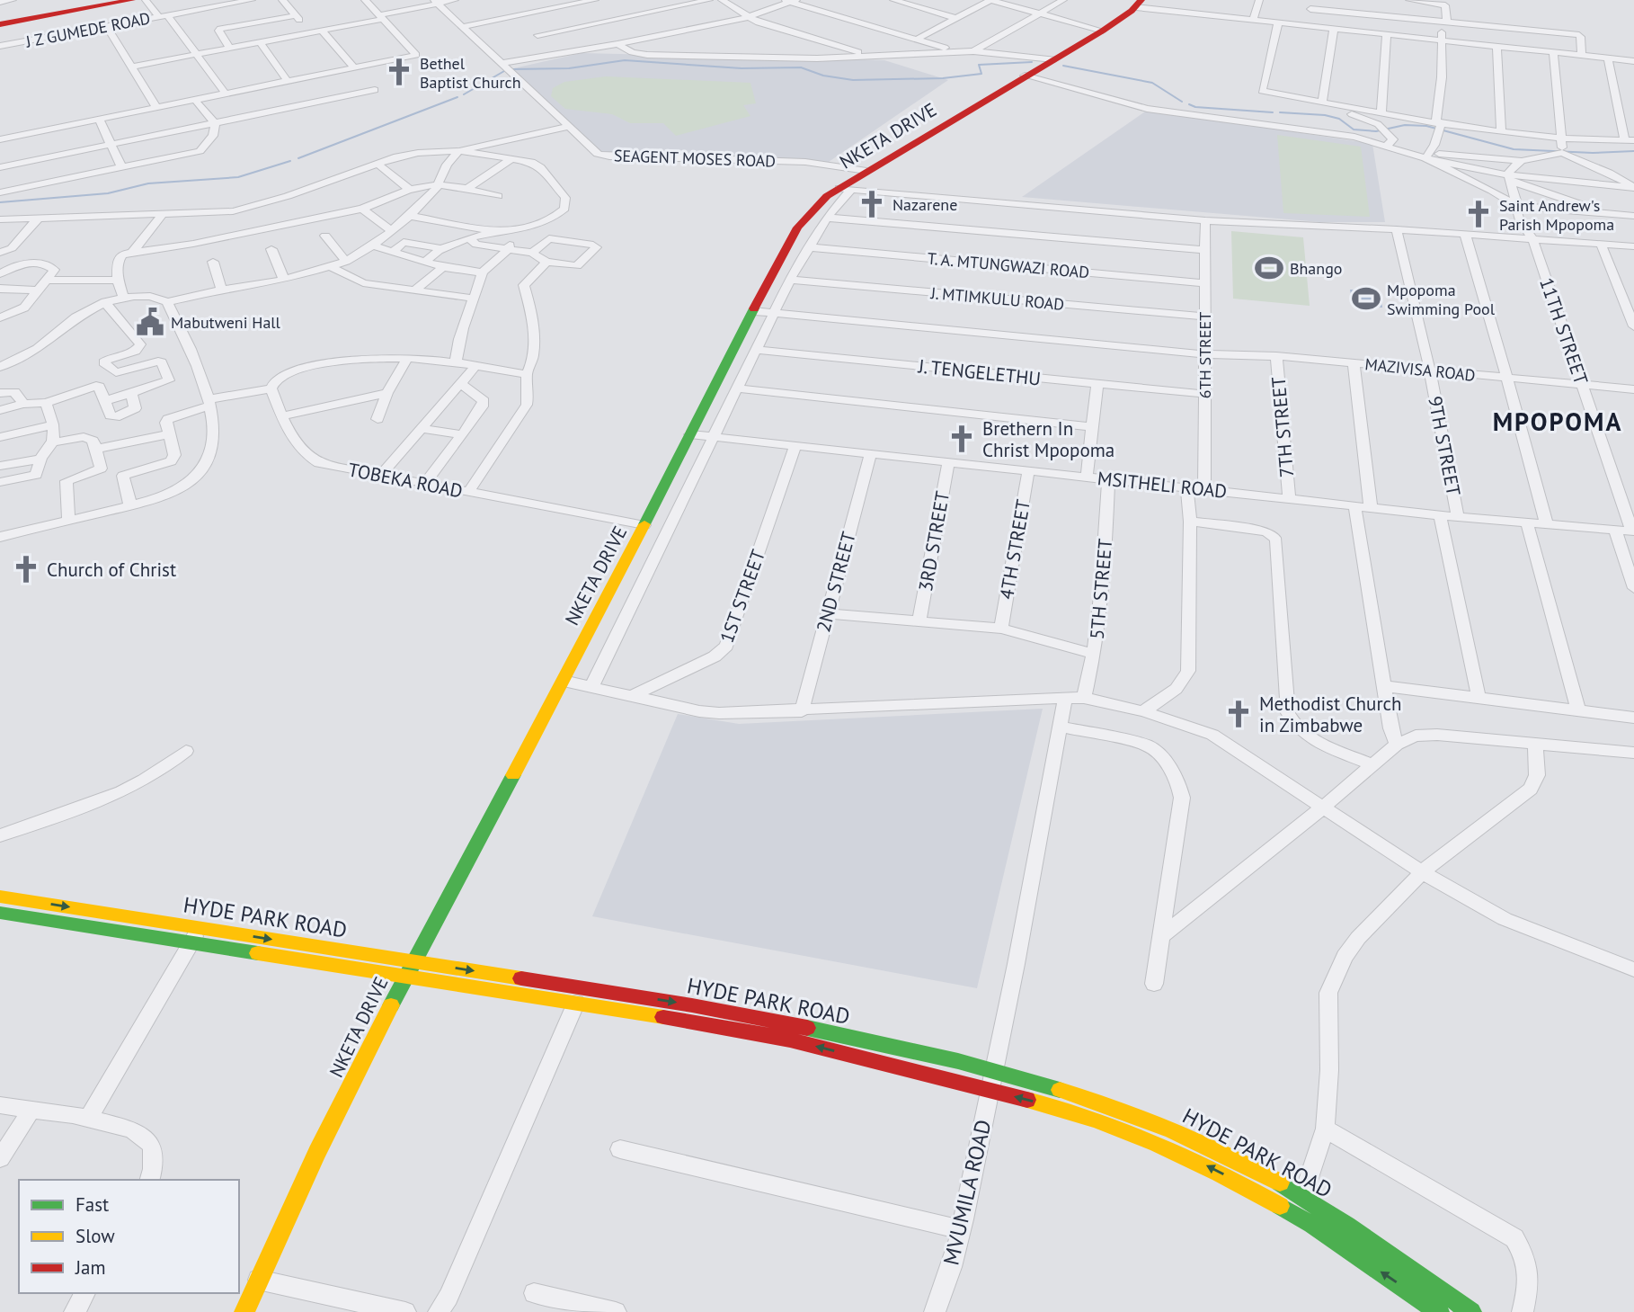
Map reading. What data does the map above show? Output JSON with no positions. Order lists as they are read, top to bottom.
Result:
{
  "streets": {
    "street": [
      "J Z GUMEDE ROAD",
      "NKETA DRIVE",
      "SEAGENT MOSES ROAD",
      "T. A. MTUNGWAZI ROAD",
      "J. MTIMKULU ROAD",
      "11TH STREET",
      "6TH STREET",
      "MAZIVISA ROAD",
      "J. TENGELETHU",
      "7TH STREET",
      "9TH STREET",
      "TOBEKA ROAD",
      "MSITHELI ROAD",
      "3RD STREET",
      "4TH STREET",
      "2ND STREET",
      "5TH STREET",
      "1ST STREET",
      "HYDE PARK ROAD",
      "MVUMILA ROAD"
    ]
  },
  "crossings": [
    ["NKETA DRIVE", "SEAGENT MOSES ROAD"],
    ["NKETA DRIVE", "MAZIVISA ROAD"],
    ["NKETA DRIVE", "TOBEKA ROAD"],
    ["NKETA DRIVE", "MSITHELI ROAD"],
    ["NKETA DRIVE", "HYDE PARK ROAD"],
    ["T. A. MTUNGWAZI ROAD", "6TH STREET"],
    ["J. MTIMKULU ROAD", "6TH STREET"],
    ["11TH STREET", "MAZIVISA ROAD"],
    ["11TH STREET", "MSITHELI ROAD"],
    ["6TH STREET", "MAZIVISA ROAD"],
    ["6TH STREET", "J. TENGELETHU"],
    ["6TH STREET", "MSITHELI ROAD"],
    ["MAZIVISA ROAD", "7TH STREET"],
    ["MAZIVISA ROAD", "9TH STREET"],
    ["7TH STREET", "MSITHELI ROAD"],
    ["9TH STREET", "MSITHELI ROAD"],
    ["MSITHELI ROAD", "3RD STREET"],
    ["MSITHELI ROAD", "4TH STREET"],
    ["MSITHELI ROAD", "2ND STREET"],
    ["MSITHELI ROAD", "5TH STREET"],
    ["MSITHELI ROAD", "1ST STREET"],
    ["HYDE PARK ROAD", "MVUMILA ROAD"]
  ],
  "districts": ["MPOPOMA"],
  "places": {
    "church": [
      "Bethel Baptist Church",
      "Nazarene",
      "Saint Andrew's Parish Mpopoma",
      "Brethern In Christ Mpopoma",
      "Church of Christ",
      "Methodist Church in Zimbabwe"
    ],
    "sports": ["Bhango", "Mpopoma Swimming Pool"],
    "public building": ["Mabutweni Hall"]
  },
  "legend": ["Fast", "Slow", "Jam"]
}
